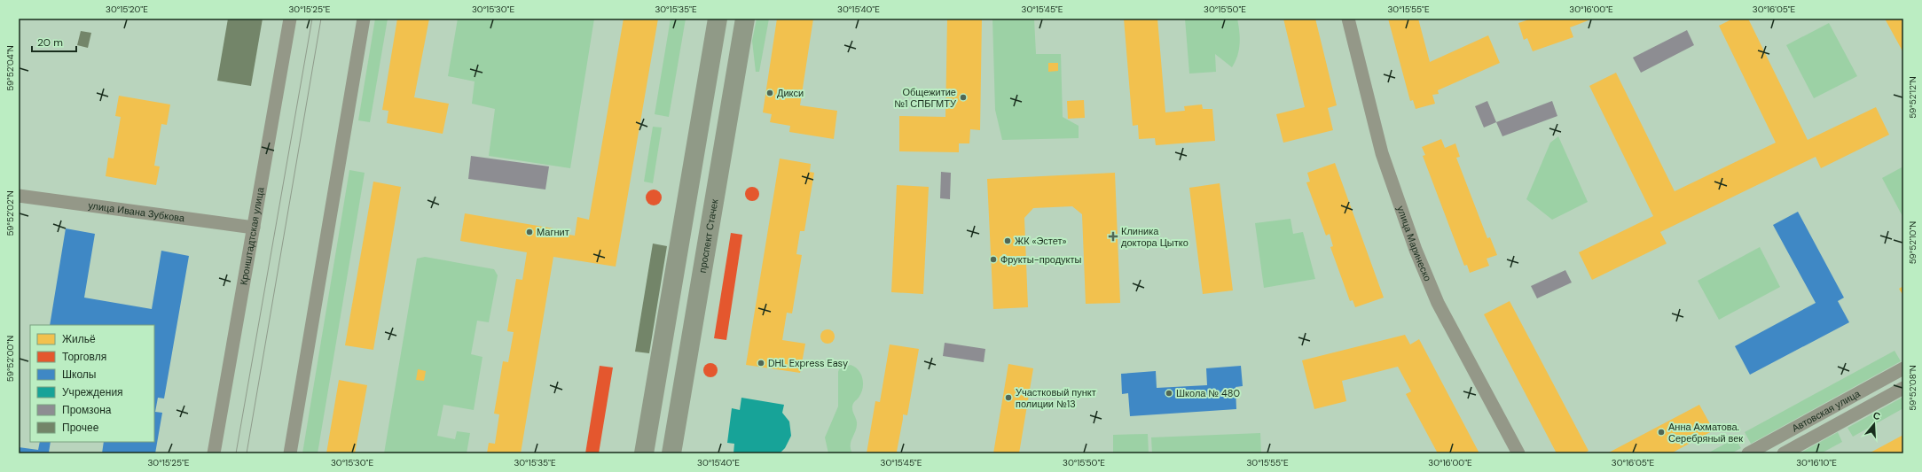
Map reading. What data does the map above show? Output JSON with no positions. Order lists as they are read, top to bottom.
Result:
{
  "streets": {
    "main road": ["проспект Стачек"],
    "street": [
      "улица Ивана Зубкова",
      "Кронштадтская улица",
      "улица Маринеско",
      "Автовская улица"
    ]
  },
  "crossings": [
    ["улица Ивана Зубкова", "Кронштадтская улица"]
  ],
  "places": {
    "other": [
      "Дикси",
      "Общежитие №1 СПБГМТУ",
      "Магнит",
      "ЖК «Эстет»",
      "Фрукты-продукты",
      "DHL Express Easy",
      "Школа № 480",
      "Участковый пункт полиции №13",
      "Анна Ахматова. Серебряный век"
    ],
    "health": ["Клиника доктора Цытко"]
  },
  "legend": [
    "Жильё",
    "Торговля",
    "Школы",
    "Учреждения",
    "Промзона",
    "Прочее"
  ],
  "scale_bar": "20 m",
  "north": "top",
  "coordinates": [
    "30°15'20\"E",
    "30°15'25\"E",
    "30°15'30\"E",
    "30°15'35\"E",
    "30°15'40\"E",
    "30°15'45\"E",
    "30°15'50\"E",
    "30°15'55\"E",
    "30°16'00\"E",
    "30°16'05\"E",
    "59°52'04\"N",
    "59°52'12\"N",
    "59°52'02\"N",
    "59°52'10\"N",
    "59°52'00\"N",
    "59°52'08\"N",
    "30°16'10\"E"
  ]
}
